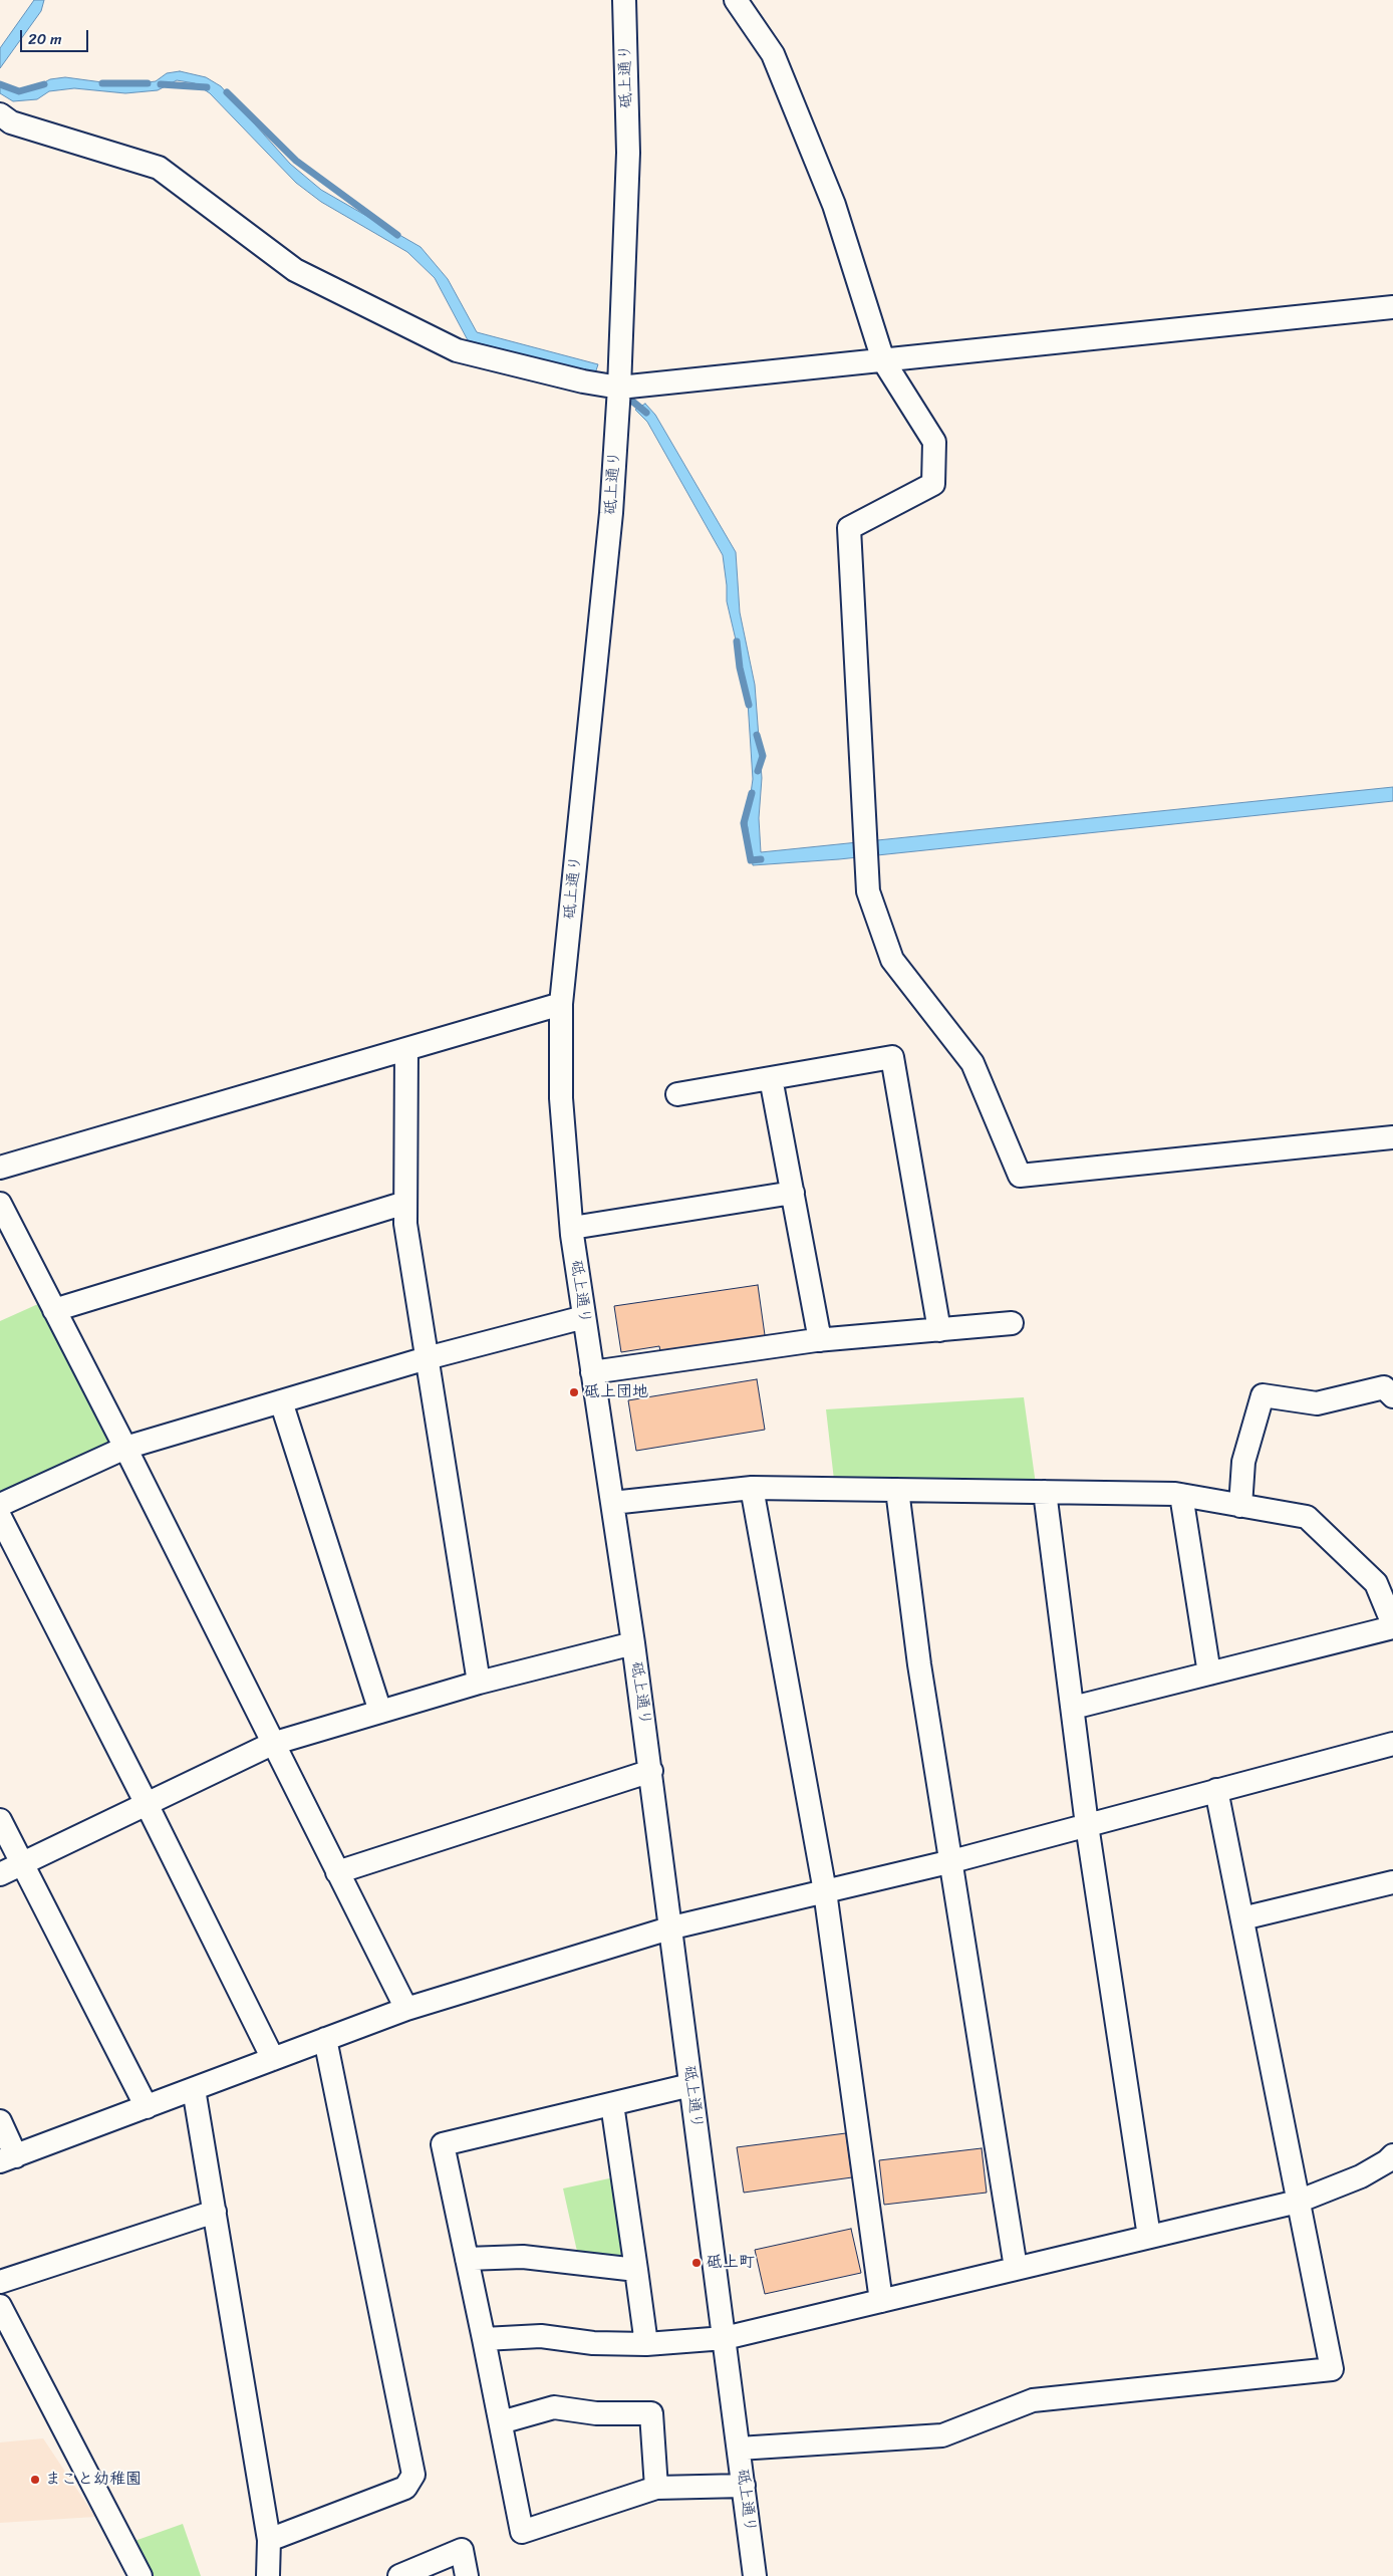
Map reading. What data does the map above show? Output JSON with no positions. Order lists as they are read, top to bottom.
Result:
{
  "streets": {
    "street": ["砥上通り"]
  },
  "places": ["砥上団地", "砥上町", "まこと幼稚園"],
  "scale_bar": "20 m"
}
